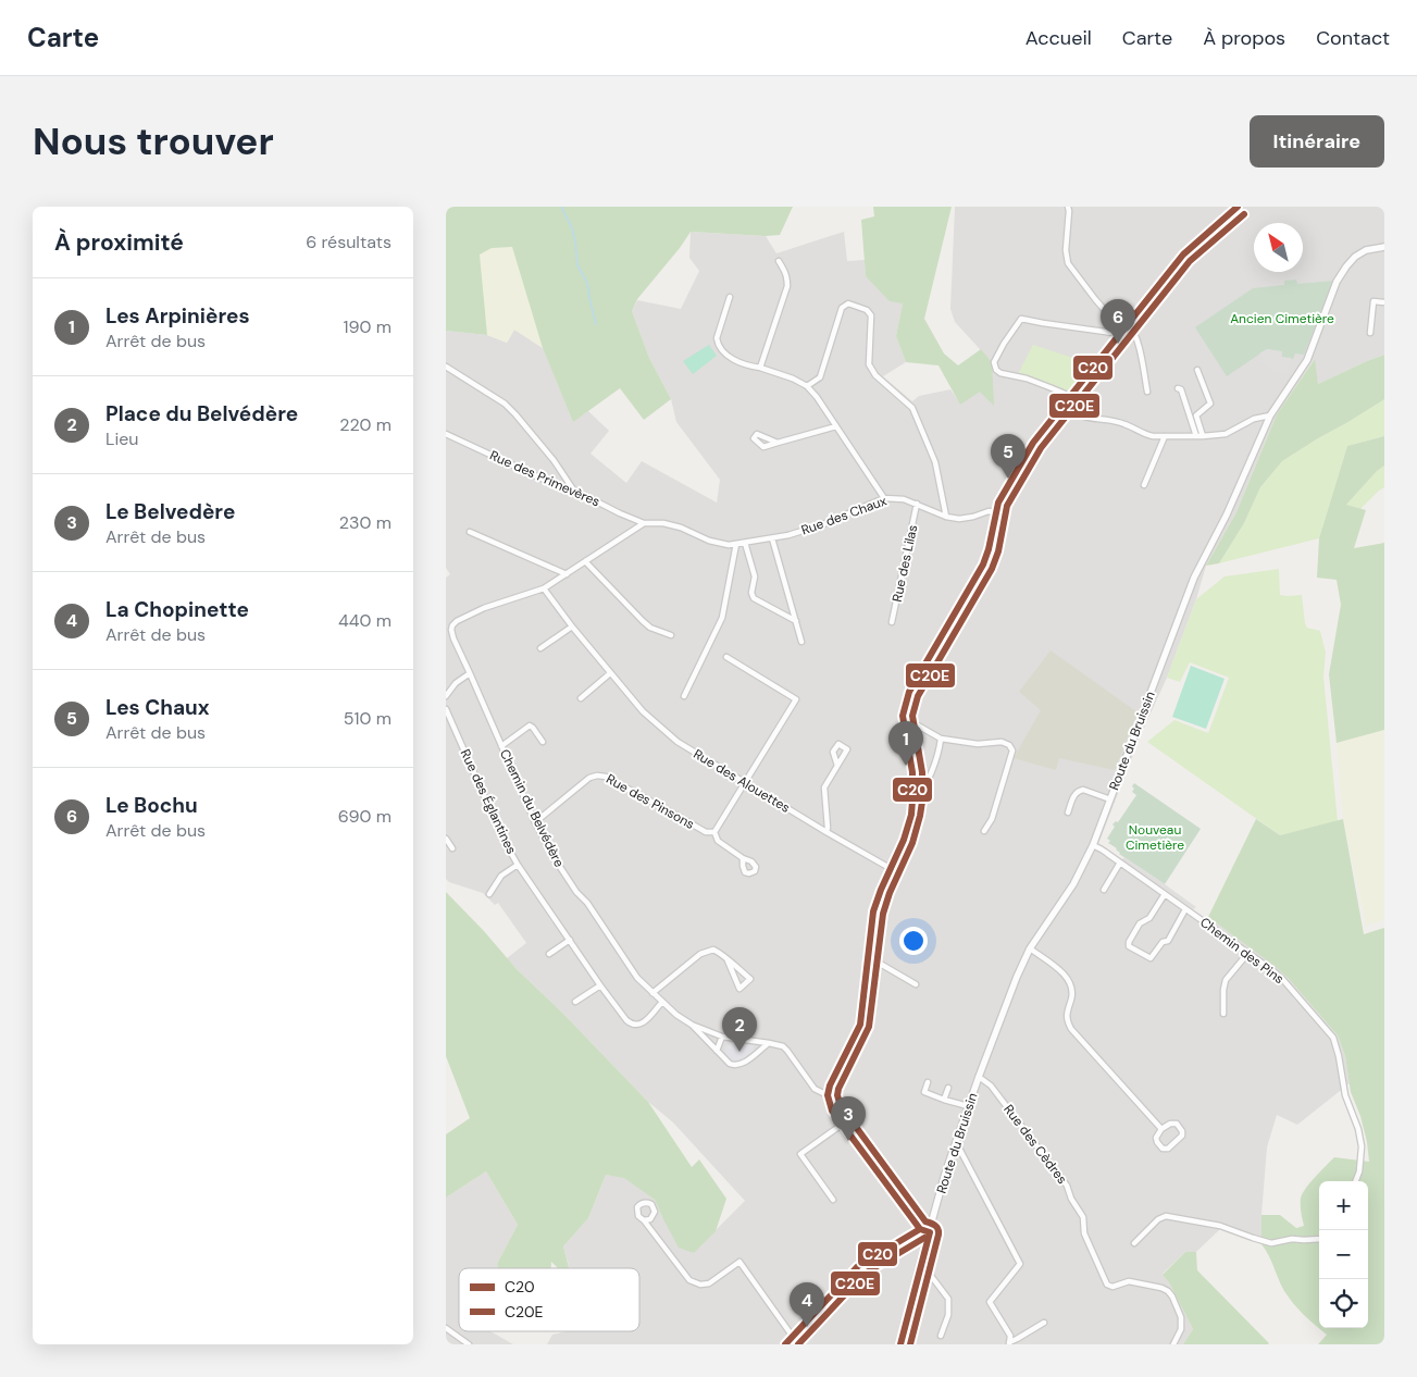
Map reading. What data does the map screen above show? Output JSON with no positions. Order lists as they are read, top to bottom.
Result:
{
  "streets": {
    "street": [
      "Rue des Primevères",
      "Rue des Chaux",
      "Rue des Lilas",
      "Route du Bruissin",
      "Rue des Alouettes",
      "Rue des Églantines",
      "Rue des Pinsons",
      "Chemin du Belvédère",
      "Chemin des Pins",
      "Rue des Cèdres"
    ]
  },
  "crossings": [
    ["Rue des Primevères", "Rue des Chaux"],
    ["Rue des Chaux", "Rue des Lilas"],
    ["Route du Bruissin", "Chemin des Pins"],
    ["Route du Bruissin", "Rue des Cèdres"],
    ["Rue des Alouettes", "Chemin du Belvédère"],
    ["Rue des Églantines", "Chemin du Belvédère"],
    ["Rue des Pinsons", "Chemin du Belvédère"]
  ],
  "parks": ["Ancien Cimetière", "Nouveau Cimetière"],
  "lines": ["transit line C20", "transit line C20E"],
  "legend": ["C20", "C20E"],
  "north": "top left",
  "page": {
    "header": "Carte",
    "nav": [
      "Accueil",
      "Carte",
      "À propos",
      "Contact"
    ],
    "buttons": "Itinéraire",
    "title": "Nous trouver",
    "heading": ["À proximité", "6 résultats"],
    "list": [
      {
        "mark": "1",
        "name": "Les Arpinières",
        "note": "Arrêt de bus",
        "value": "190 m"
      },
      {
        "mark": "2",
        "name": "Place du Belvédère",
        "note": "Lieu",
        "value": "220 m"
      },
      {
        "mark": "3",
        "name": "Le Belvedère",
        "note": "Arrêt de bus",
        "value": "230 m"
      },
      {
        "mark": "4",
        "name": "La Chopinette",
        "note": "Arrêt de bus",
        "value": "440 m"
      },
      {
        "mark": "5",
        "name": "Les Chaux",
        "note": "Arrêt de bus",
        "value": "510 m"
      },
      {
        "mark": "6",
        "name": "Le Bochu",
        "note": "Arrêt de bus",
        "value": "690 m"
      }
    ],
    "pins": [
      "6",
      "5",
      "1",
      "2",
      "3",
      "4"
    ],
    "map_buttons": ["+", "−"]
  }
}
